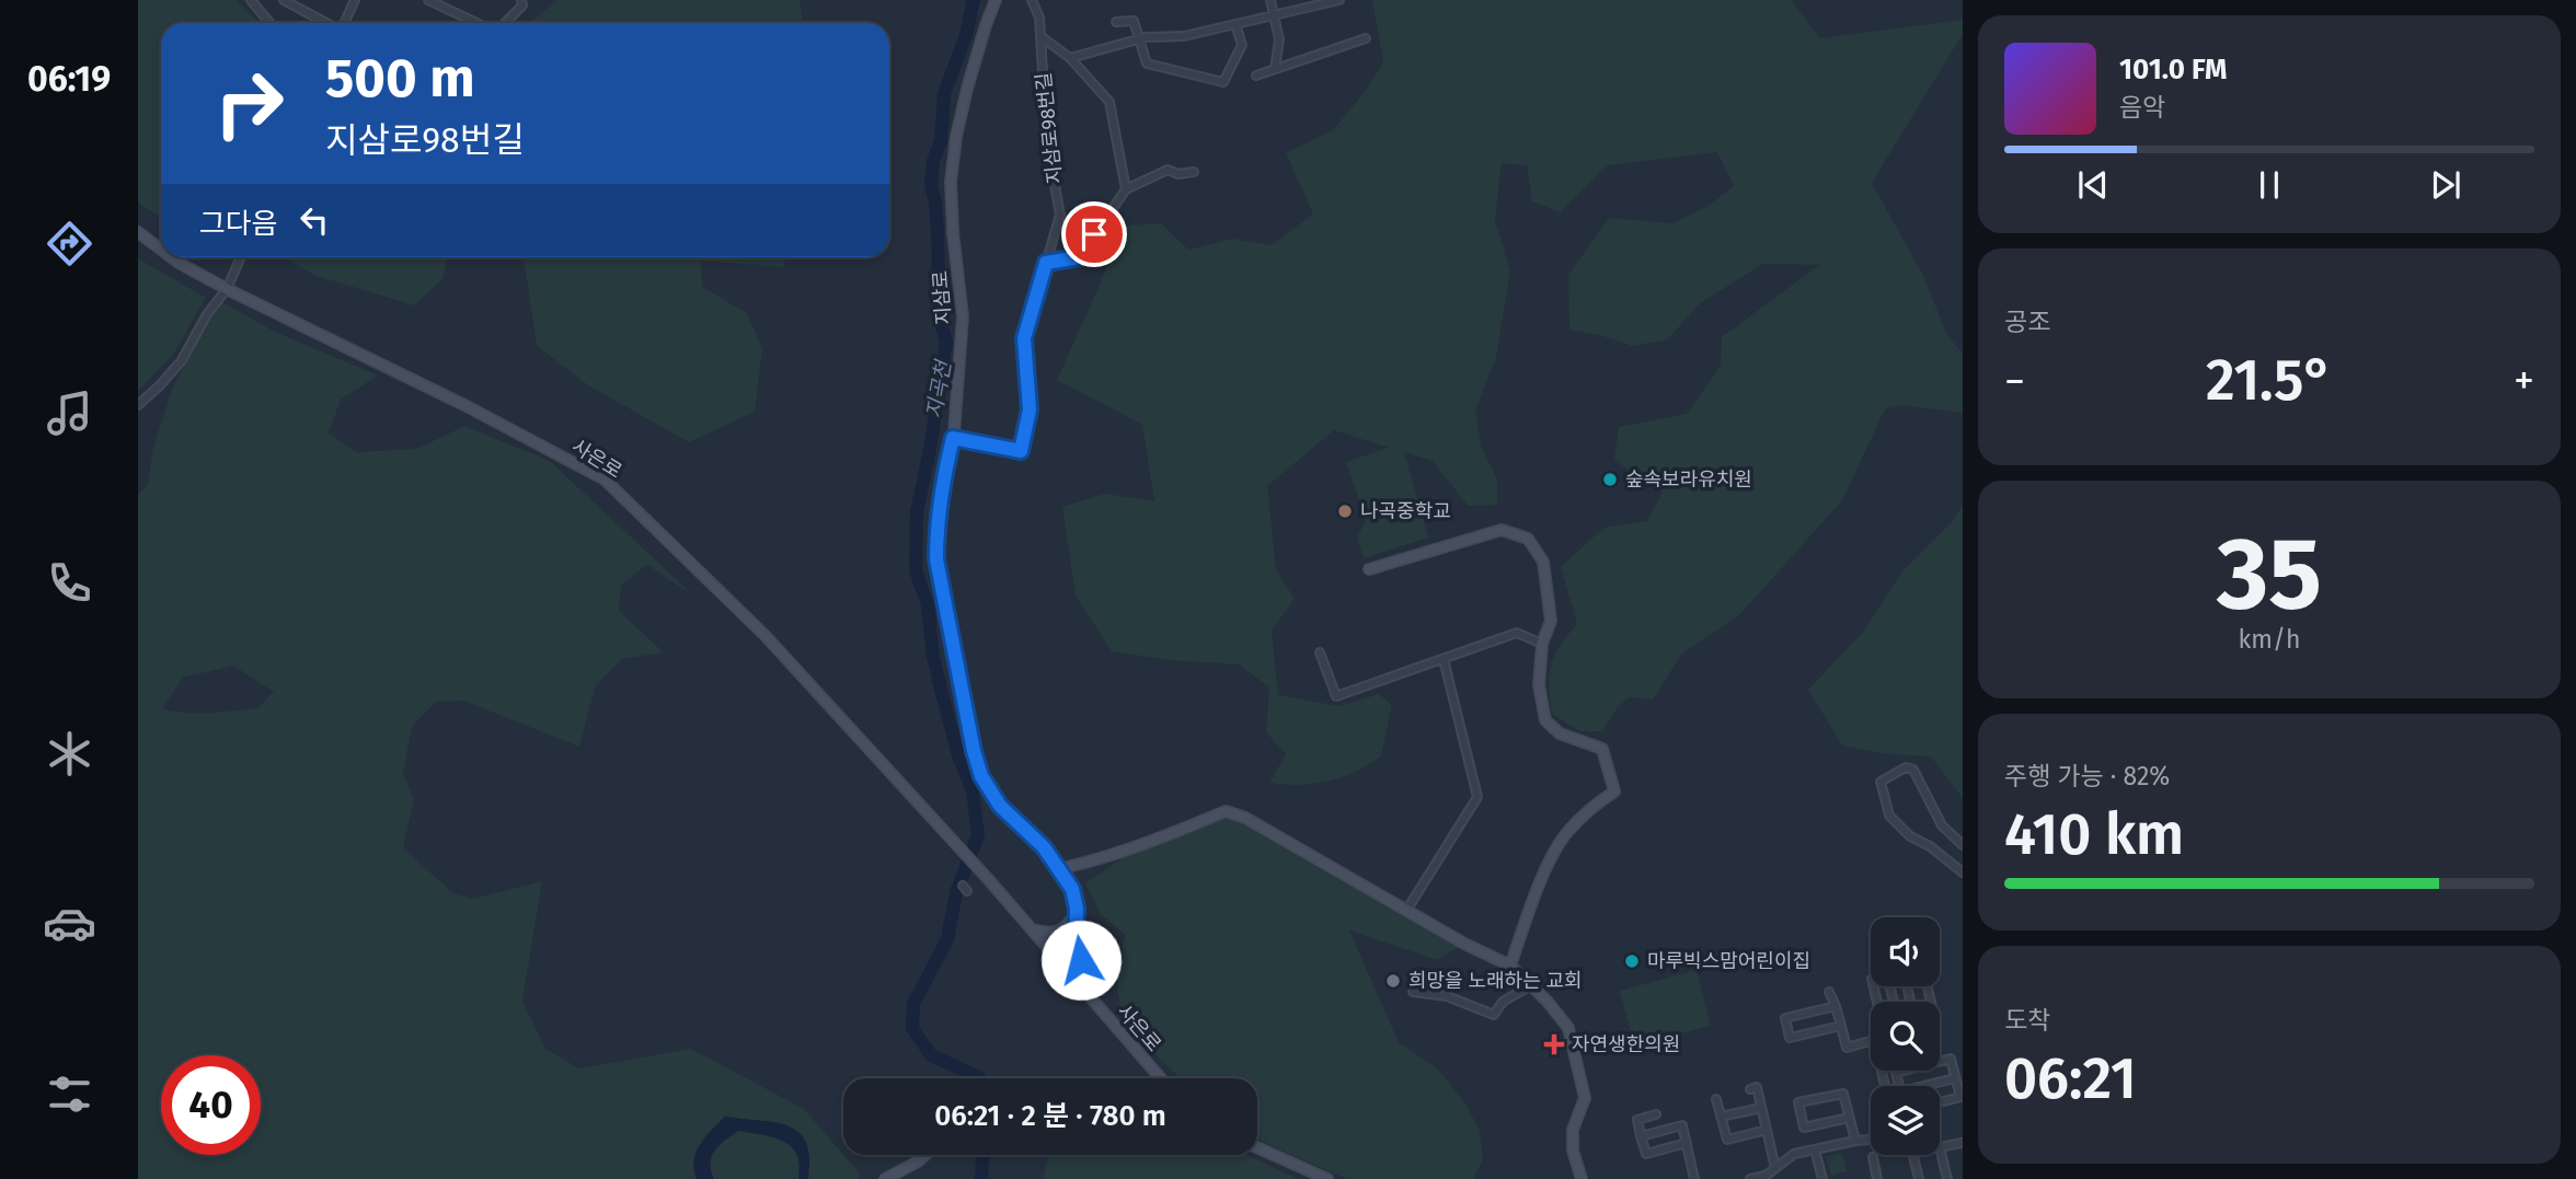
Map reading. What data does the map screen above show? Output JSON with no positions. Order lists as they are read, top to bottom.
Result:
{
  "streets": {
    "street": ["지삼로98번길", "지삼로", "사은로"]
  },
  "crossings": [
    ["지삼로98번길", "지삼로"],
    ["지삼로", "사은로"]
  ],
  "water": ["지곡천"],
  "places": {
    "other": [
      "숲속보라유치원",
      "나곡중학교",
      "마루빅스맘어린이집",
      "희망을 노래하는 교회"
    ],
    "health": ["자연생한의원"]
  },
  "page": {
    "tabs": "06:19",
    "turn": ["500 m", "지삼로98번길"],
    "song": ["101.0 FM", "음악"],
    "then": "그다음",
    "tile": [
      "공조",
      ["35", "km/h"],
      ["주행 가능 · 82%", "410 km"],
      ["도착", "06:21"]
    ],
    "heat": ["−", "21.5°", "+"],
    "limit": "40",
    "trip": "06:21 · 2 분 · 780 m"
  }
}
